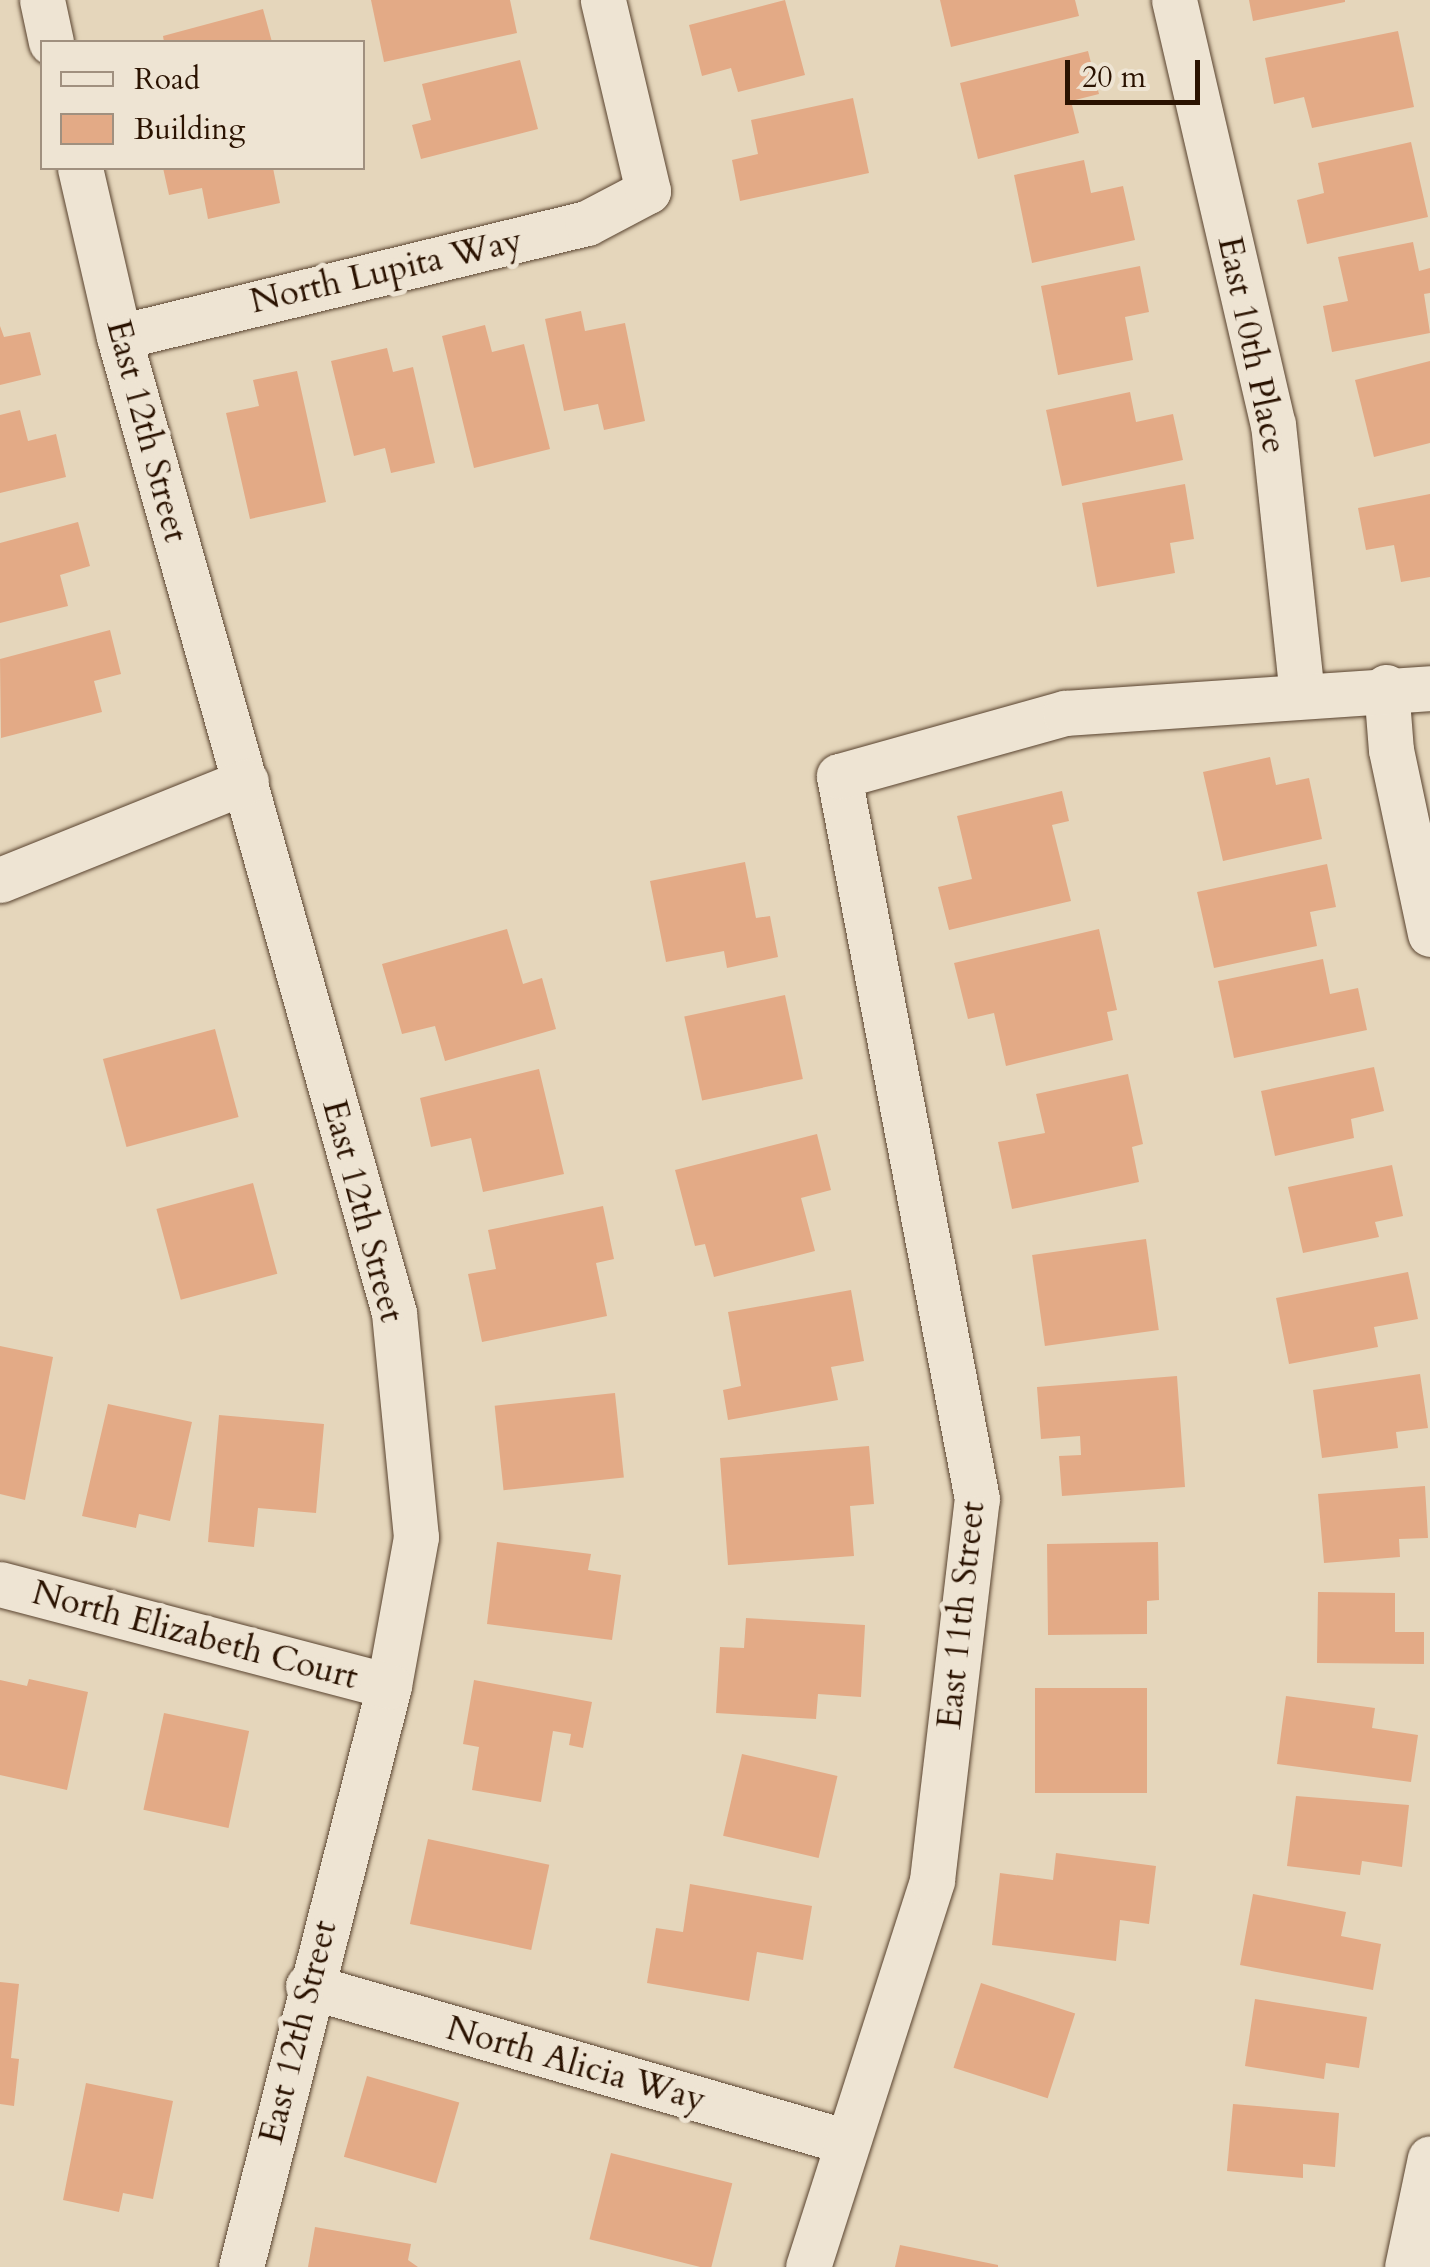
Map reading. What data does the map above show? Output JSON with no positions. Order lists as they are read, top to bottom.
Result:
{
  "streets": {
    "street": [
      "North Lupita Way",
      "East 10th Place",
      "East 12th Street",
      "East 11th Street",
      "North Elizabeth Court",
      "North Alicia Way"
    ]
  },
  "crossings": [
    ["North Lupita Way", "East 12th Street"],
    ["East 10th Place", "East 11th Street"],
    ["East 12th Street", "North Elizabeth Court"],
    ["East 12th Street", "North Alicia Way"],
    ["East 11th Street", "North Alicia Way"]
  ],
  "legend": ["Road", "Building"],
  "scale_bar": "20 m"
}
